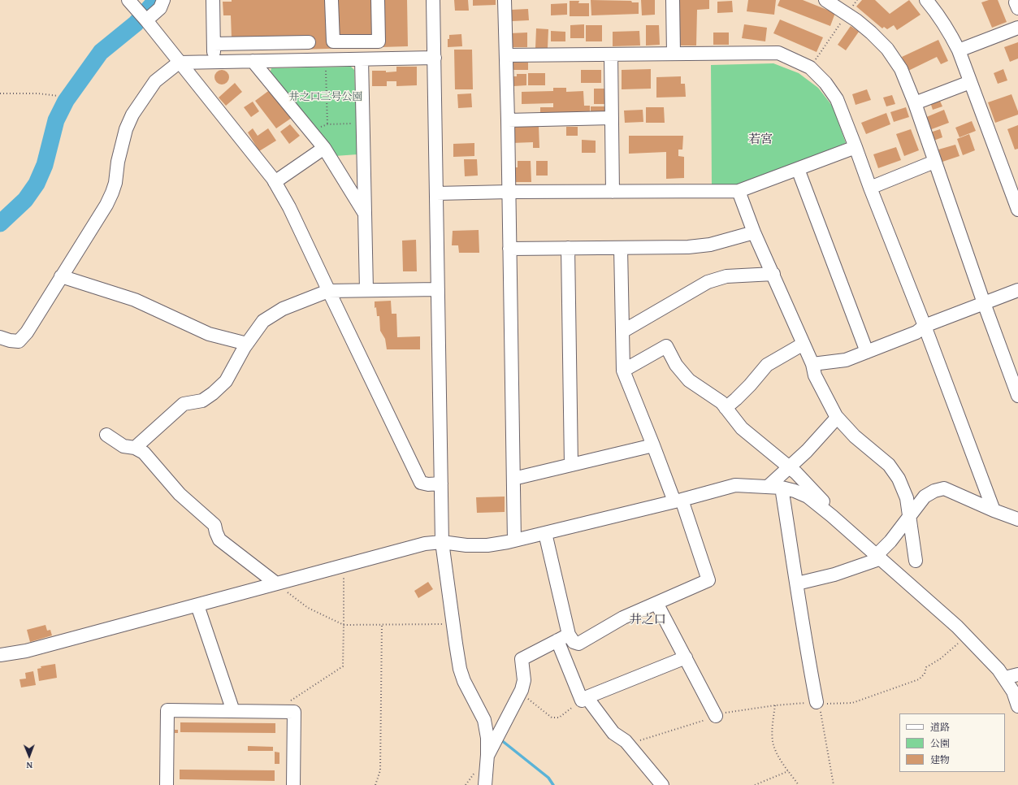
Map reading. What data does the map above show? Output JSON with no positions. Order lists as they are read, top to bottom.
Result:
{
  "districts": ["若宮", "井之口"],
  "parks": ["井之口三号公園"],
  "legend": ["道路", "公園", "建物"],
  "north": "bottom"
}
